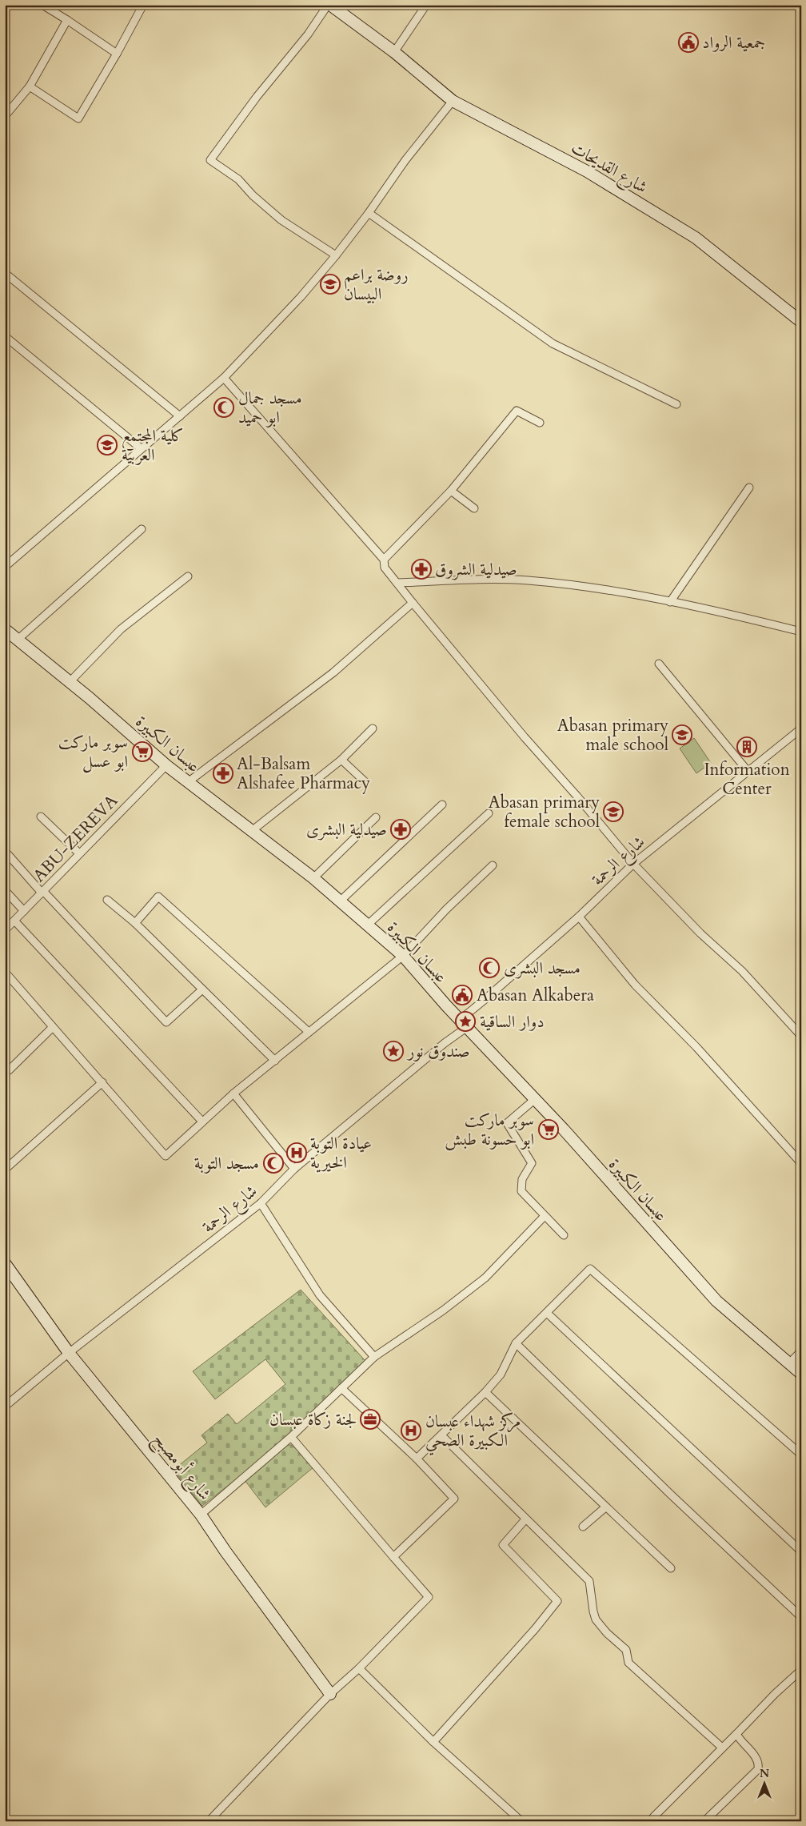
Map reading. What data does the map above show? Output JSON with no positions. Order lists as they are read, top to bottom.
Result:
{
  "streets": {
    "street": [
      "شارع القديحات",
      "عبسان الكبيرة",
      "ABU-ZEREVA",
      "شارع الرحمة",
      "شارع أبومصبح"
    ]
  },
  "crossings": [
    ["عبسان الكبيرة", "ABU-ZEREVA"],
    ["عبسان الكبيرة", "شارع الرحمة"],
    ["شارع الرحمة", "شارع أبومصبح"]
  ],
  "places": {
    "public building": ["جمعية الرواد", "Abasan Alkabera"],
    "school or university": [
      "روضة براعم البيسان",
      "كلية المجتمع العربية",
      "Abasan primary male school",
      "Abasan primary female school"
    ],
    "mosque": ["مسجد جمال ابو حميد", "مسجد البشرى", "مسجد التوبة"],
    "pharmacy": ["صيدلية الشروق", "Al-Balsam Alshafee Pharmacy", "صيدلية البشرى"],
    "building": ["Information Center"],
    "supermarket": ["سوبر ماركت ابو عسل", "سوبر ماركت ابو حسونة طبش"],
    "place": ["دوار الساقية", "صندوق نور"],
    "hospital": ["عيادة التوبة الخيرية", "مركز شهداء عبسان الكبيرة الصحي"],
    "office": ["لجنة زكاة عبسان"]
  },
  "north": "top"
}
